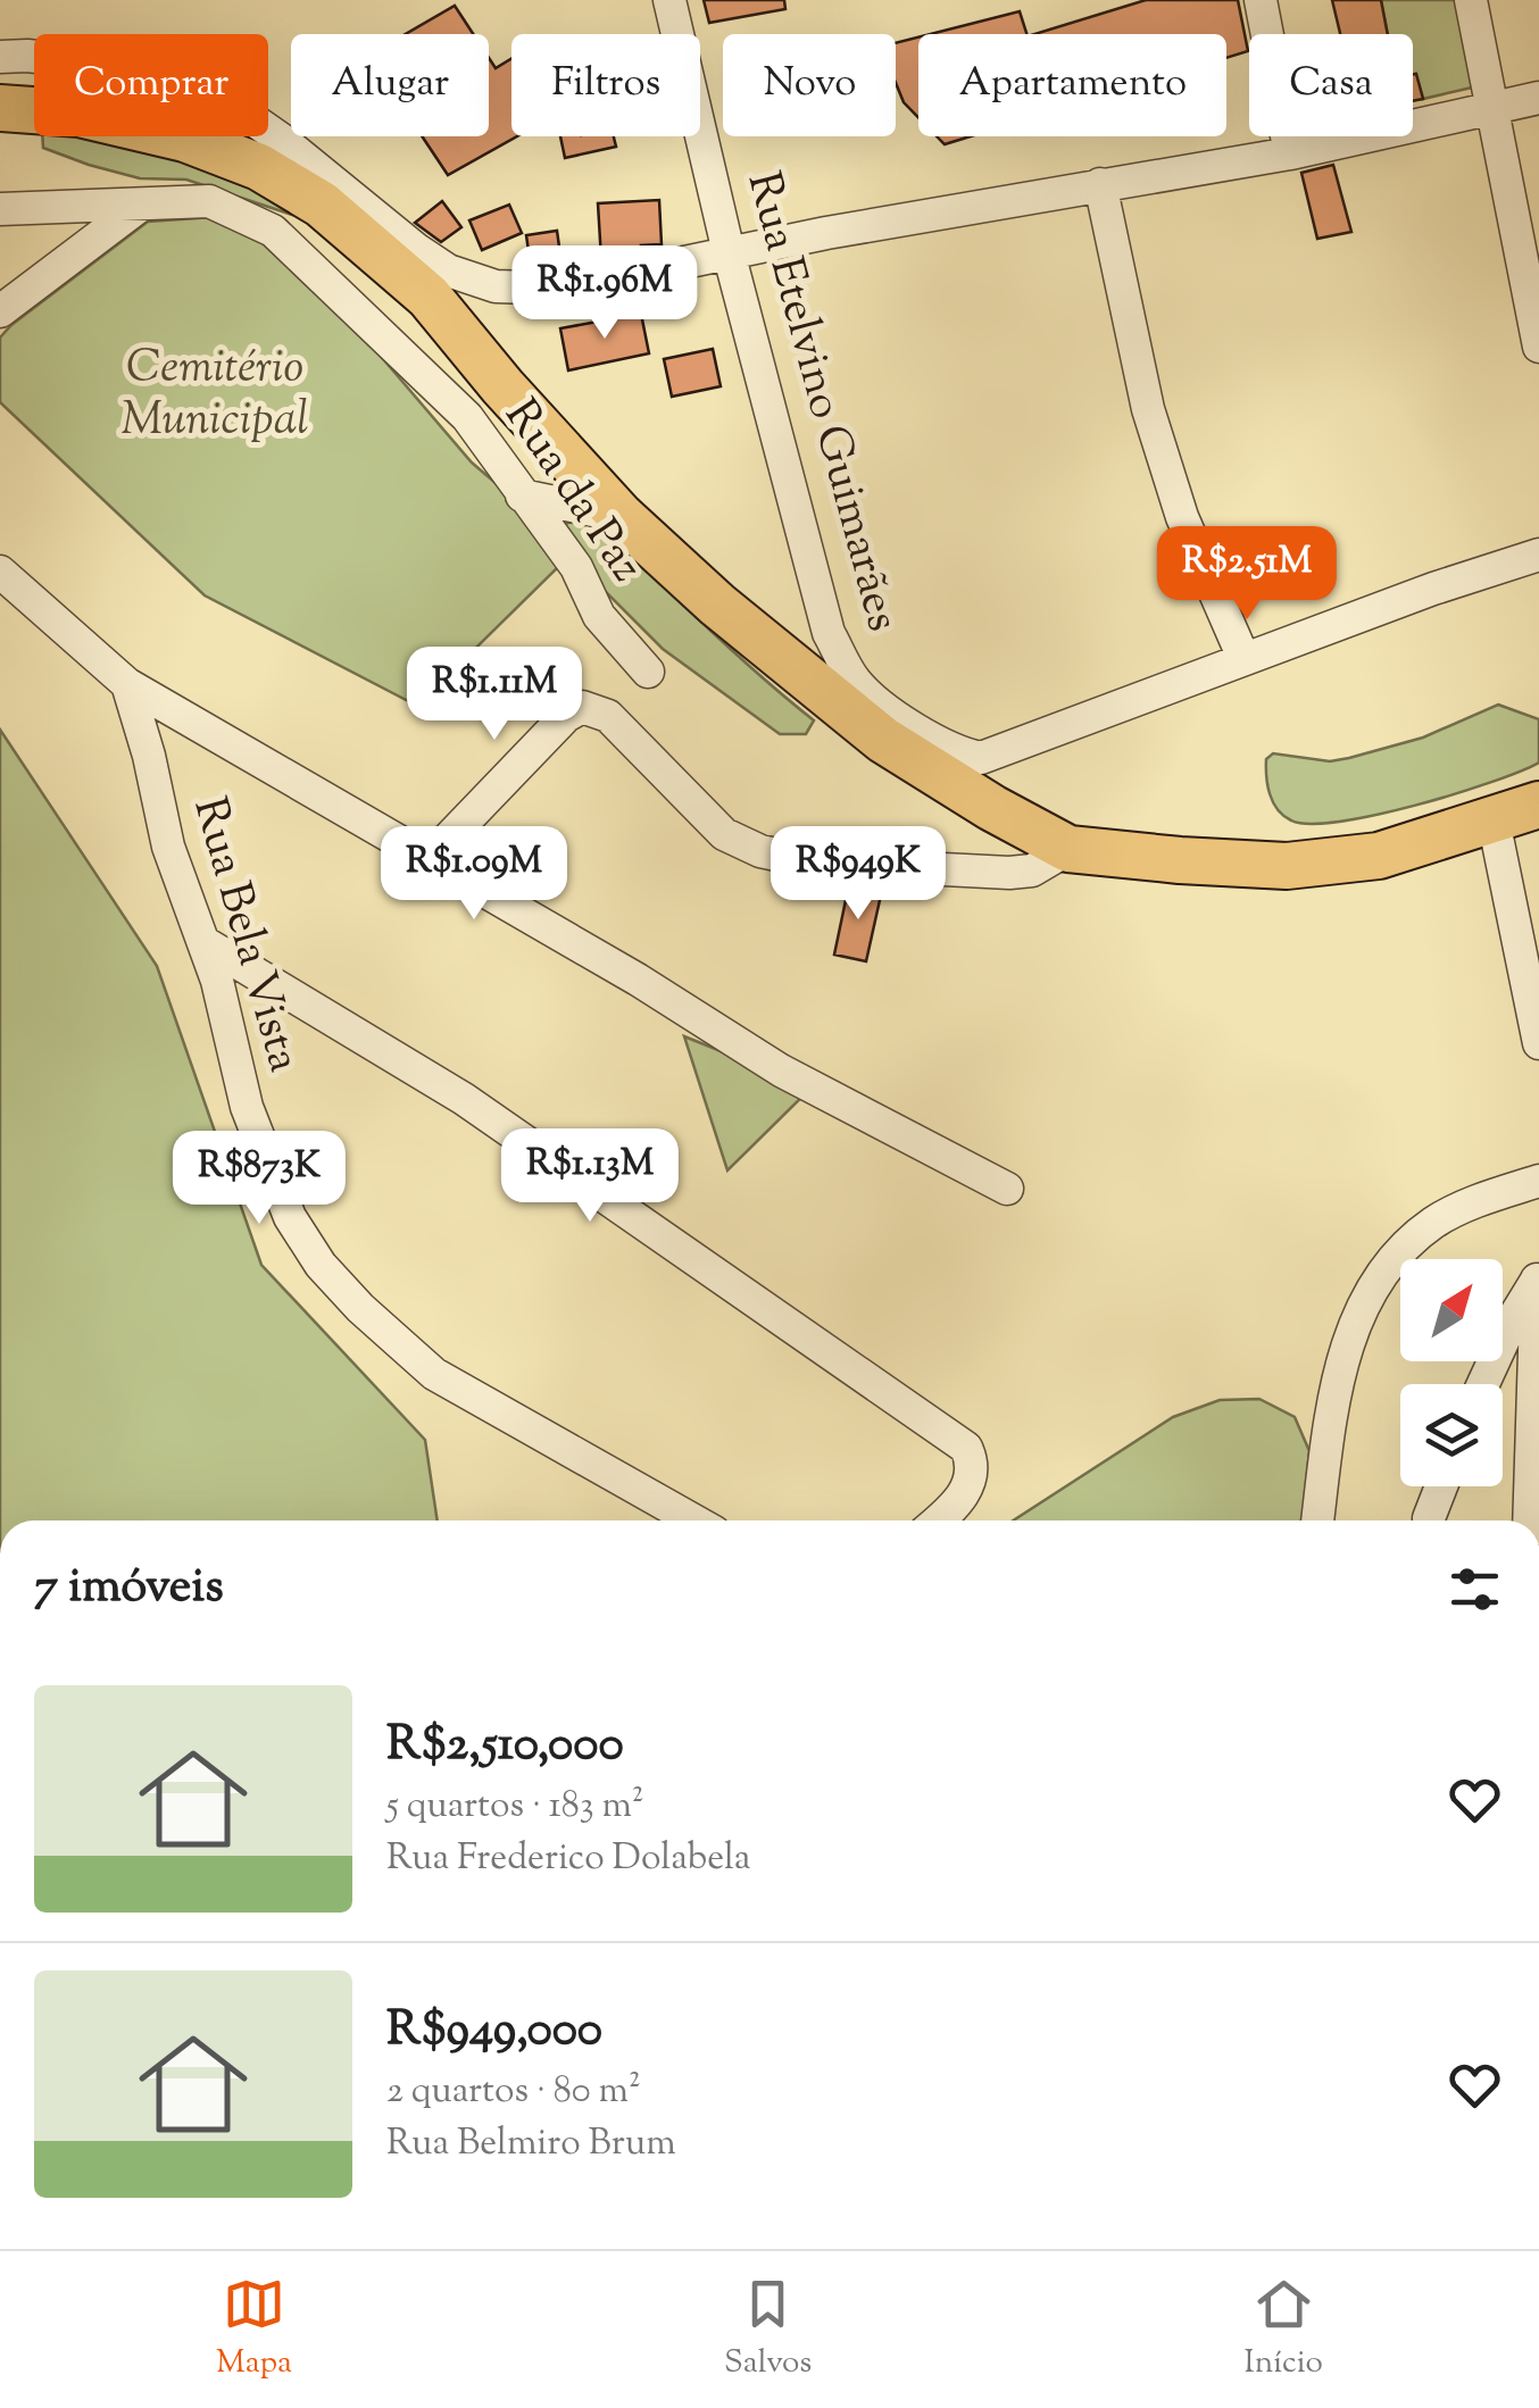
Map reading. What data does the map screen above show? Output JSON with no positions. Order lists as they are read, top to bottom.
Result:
{
  "streets": {
    "street": ["Rua Etelvino Guimarães", "Rua da Paz", "Rua Bela Vista"]
  },
  "parks": ["Cemitério Municipal"],
  "north": "top right",
  "page": {
    "chip": [
      "Comprar",
      "Alugar",
      "Filtros",
      "Novo",
      "Apartamento",
      "Casa"
    ],
    "price": [
      "R$1.96M",
      "R$2.51M",
      "R$1.11M",
      "R$1.09M",
      "R$949K",
      "R$1.13M",
      "R$873K"
    ],
    "heading": "7 imóveis",
    "list": [
      {
        "name": "R$2,510,000",
        "note": "5 quartos · 183 m² · Rua Frederico Dolabela"
      },
      {
        "name": "R$949,000",
        "note": "2 quartos · 80 m² · Rua Belmiro Brum"
      }
    ],
    "tabs": ["Mapa", "Salvos", "Início"]
  }
}
